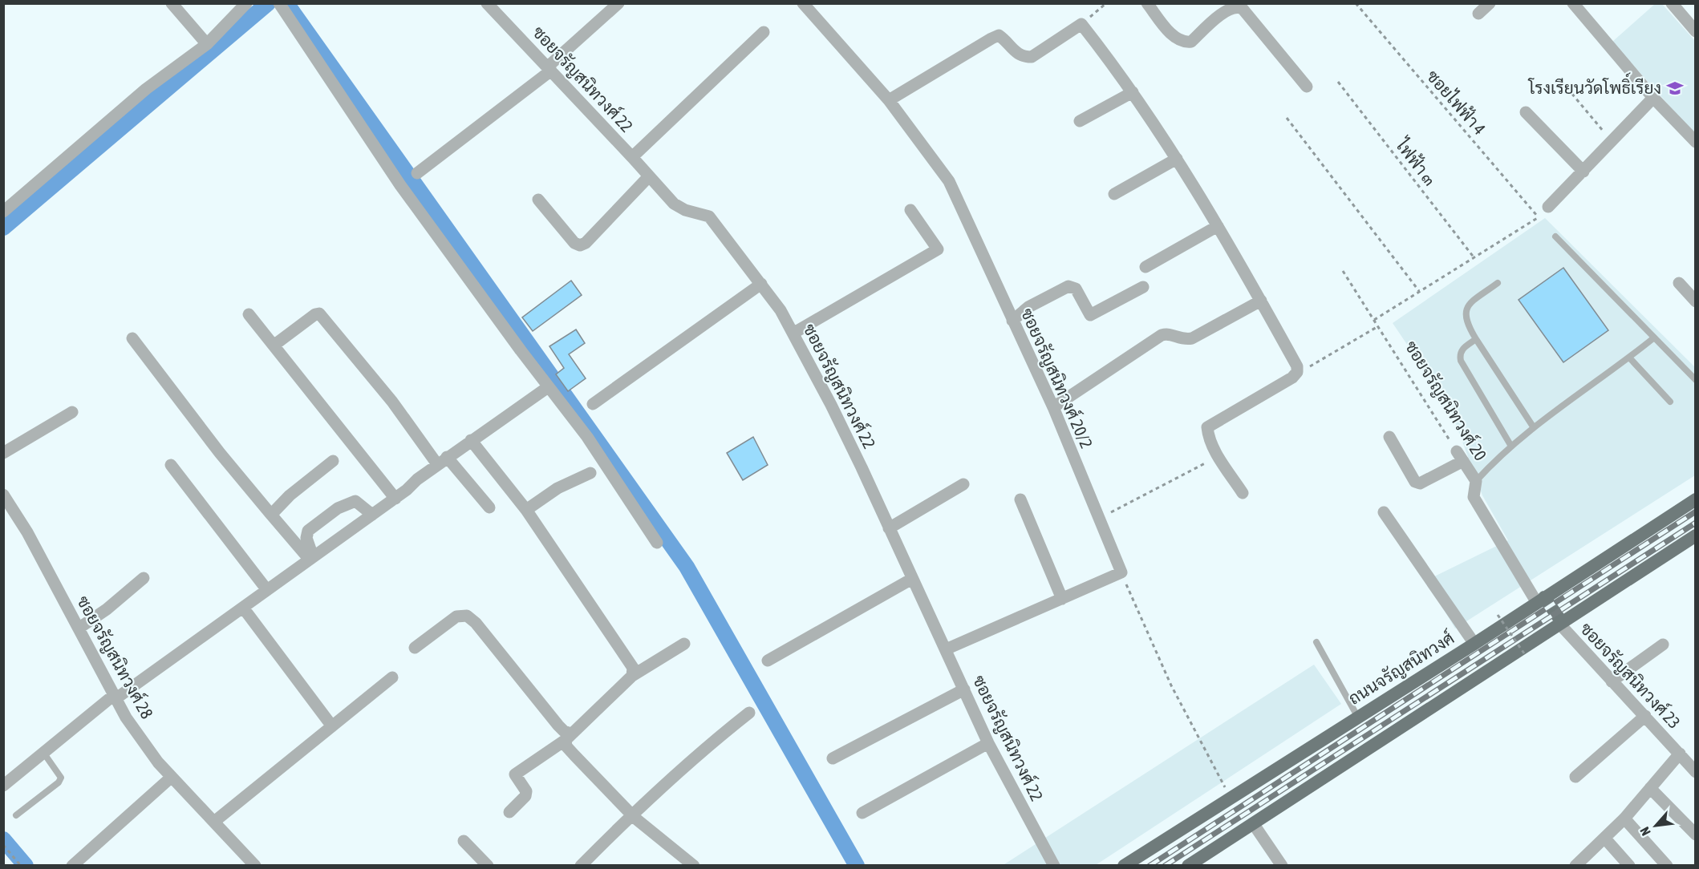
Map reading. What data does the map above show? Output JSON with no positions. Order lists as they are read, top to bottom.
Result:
{
  "streets": {
    "main road": ["ถนนจรัญสนิทวงศ์"],
    "street": [
      "ซอยจรัญสนิทวงศ์ 22",
      "ซอยจรัญสนิทวงศ์ 20/2",
      "ซอยจรัญสนิทวงศ์ 20",
      "ซอยจรัญสนิทวงศ์ 28",
      "ซอยจรัญสนิทวงศ์ 23"
    ],
    "path": ["ซอยไฟฟ้า 4", "ไฟฟ้า ๓"]
  },
  "crossings": [
    ["ซอยจรัญสนิทวงศ์ 20", "ถนนจรัญสนิทวงศ์"]
  ],
  "places": {
    "school or university": ["โรงเรียนวัดโพธิ์เรียง"]
  },
  "north": "bottom left"
}
